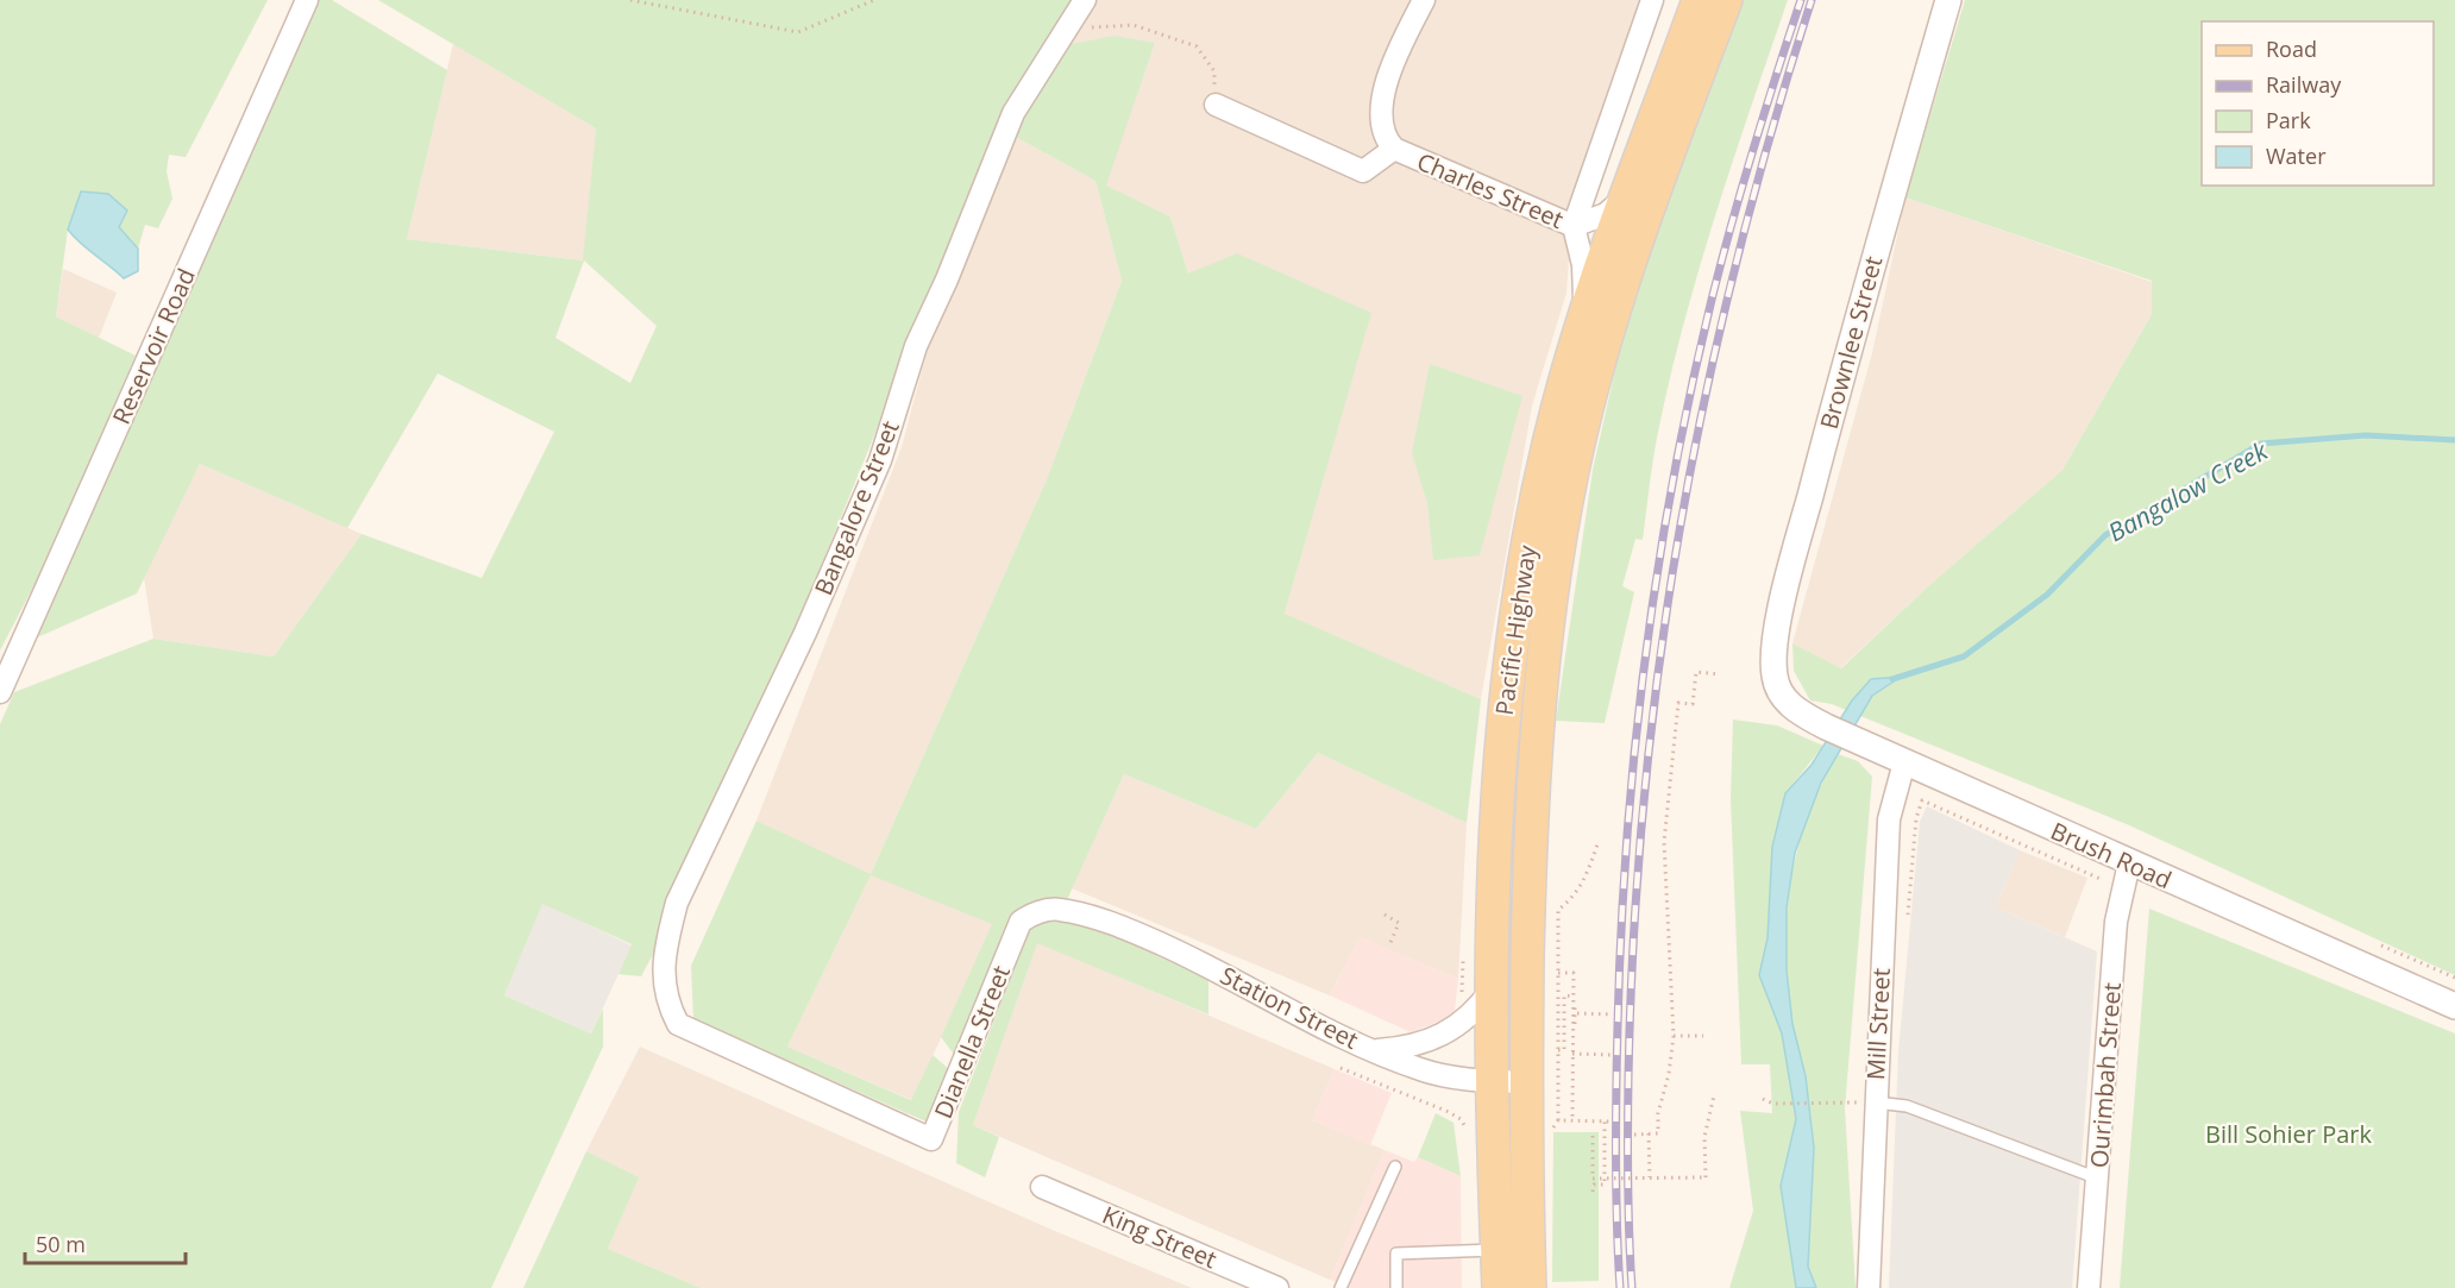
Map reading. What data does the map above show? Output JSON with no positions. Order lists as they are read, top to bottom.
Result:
{
  "streets": {
    "main road": ["Pacific Highway"],
    "street": [
      "Charles Street",
      "Brownlee Street",
      "Reservoir Road",
      "Bangalore Street",
      "Brush Road",
      "Station Street",
      "Mill Street",
      "Dianella Street",
      "Ourimbah Street",
      "King Street"
    ]
  },
  "crossings": [
    ["Charles Street", "Pacific Highway"],
    ["Brownlee Street", "Brush Road"],
    ["Bangalore Street", "Dianella Street"],
    ["Pacific Highway", "Station Street"],
    ["Brush Road", "Mill Street"],
    ["Brush Road", "Ourimbah Street"],
    ["Station Street", "Dianella Street"]
  ],
  "water": ["Bangalow Creek"],
  "parks": ["Bill Sohier Park"],
  "legend": [
    "Road",
    "Railway",
    "Park",
    "Water"
  ],
  "scale_bar": "50 m"
}
